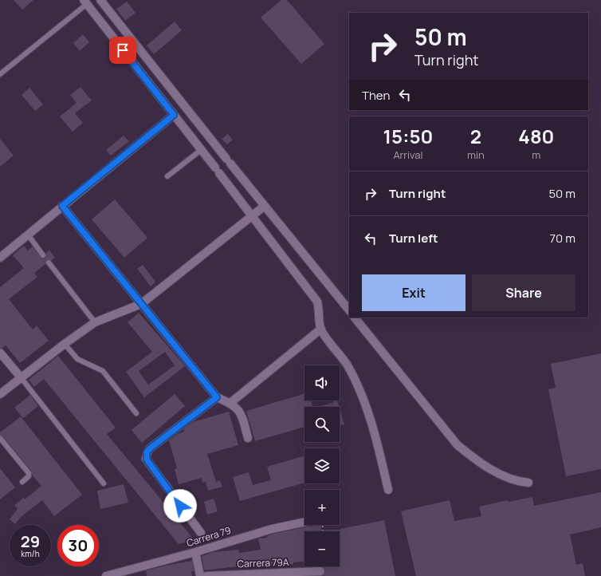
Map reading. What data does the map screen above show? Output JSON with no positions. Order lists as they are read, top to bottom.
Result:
{
  "streets": {
    "street": ["Carrera 79", "Carrera 79A"]
  },
  "page": {
    "turn": ["50 m", "Turn right"],
    "then": "Then",
    "eta": [
      "15:50",
      "Arrival",
      "2",
      "min",
      "480",
      "m"
    ],
    "list": [
      {
        "name": "Turn right",
        "value": "50 m"
      },
      {
        "name": "Turn left",
        "value": "70 m"
      }
    ],
    "buttons": ["Exit", "Share"],
    "map_buttons": ["+", "−"],
    "speed": "29 km/h",
    "limit": "30"
  }
}
